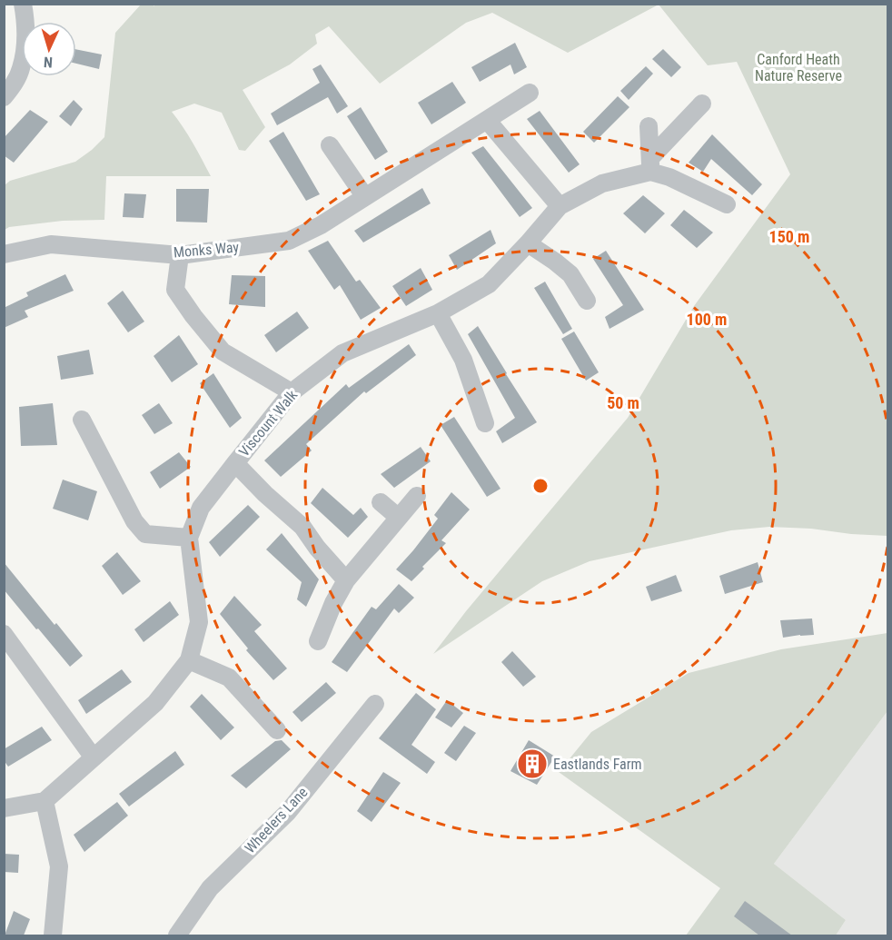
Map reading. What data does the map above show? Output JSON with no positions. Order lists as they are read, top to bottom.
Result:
{
  "streets": {
    "street": ["Monks Way", "Viscount Walk", "Wheelers Lane"]
  },
  "parks": ["Canford Heath Nature Reserve"],
  "places": {
    "building": ["Eastlands Farm"]
  },
  "north": "bottom",
  "rings": ["150 m", "100 m", "50 m"]
}
